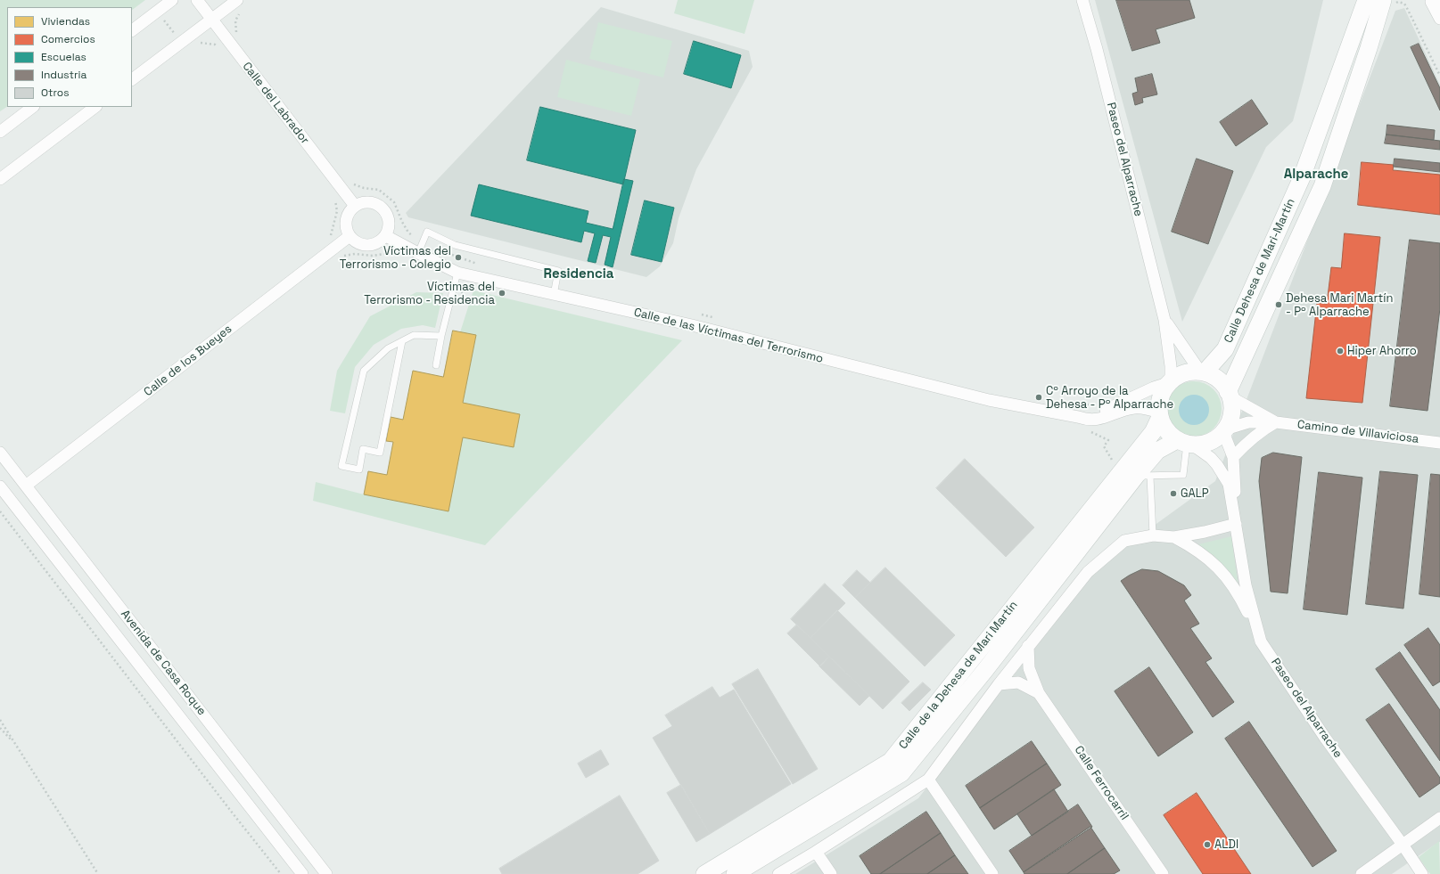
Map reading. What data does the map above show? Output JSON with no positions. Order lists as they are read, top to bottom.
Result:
{
  "streets": {
    "street": [
      "Calle del Labrador",
      "Paseo del Alparrache",
      "Calle Dehesa de Mari-Martín",
      "Calle de las Víctimas del Terrorismo",
      "Calle de los Bueyes",
      "Camino de Villaviciosa",
      "Avenida de Casa Roque",
      "Calle de la Dehesa de Mari Martín",
      "Calle Ferrocarril"
    ]
  },
  "crossings": [
    ["Calle del Labrador", "Calle de las Víctimas del Terrorismo"],
    ["Calle del Labrador", "Calle de los Bueyes"],
    ["Paseo del Alparrache", "Calle Dehesa de Mari-Martín"],
    ["Paseo del Alparrache", "Calle de las Víctimas del Terrorismo"],
    ["Paseo del Alparrache", "Camino de Villaviciosa"],
    ["Paseo del Alparrache", "Calle de la Dehesa de Mari Martín"],
    ["Calle Dehesa de Mari-Martín", "Calle de las Víctimas del Terrorismo"],
    ["Calle Dehesa de Mari-Martín", "Camino de Villaviciosa"],
    ["Calle Dehesa de Mari-Martín", "Calle de la Dehesa de Mari Martín"],
    ["Calle de las Víctimas del Terrorismo", "Calle de los Bueyes"],
    ["Calle de las Víctimas del Terrorismo", "Camino de Villaviciosa"],
    ["Calle de las Víctimas del Terrorismo", "Calle de la Dehesa de Mari Martín"],
    ["Calle de los Bueyes", "Avenida de Casa Roque"],
    ["Camino de Villaviciosa", "Calle de la Dehesa de Mari Martín"]
  ],
  "districts": ["Alparache", "Residencia"],
  "places": [
    "Víctimas del Terrorismo - Colegio",
    "Víctimas del Terrorismo - Residencia",
    "Dehesa Mari Martín - Pº Alparrache",
    "Hiper Ahorro",
    "Cº Arroyo de la Dehesa - Pº Alparrache",
    "GALP",
    "ALDI"
  ],
  "legend": [
    "Viviendas",
    "Comercios",
    "Escuelas",
    "Industria",
    "Otros"
  ]
}
